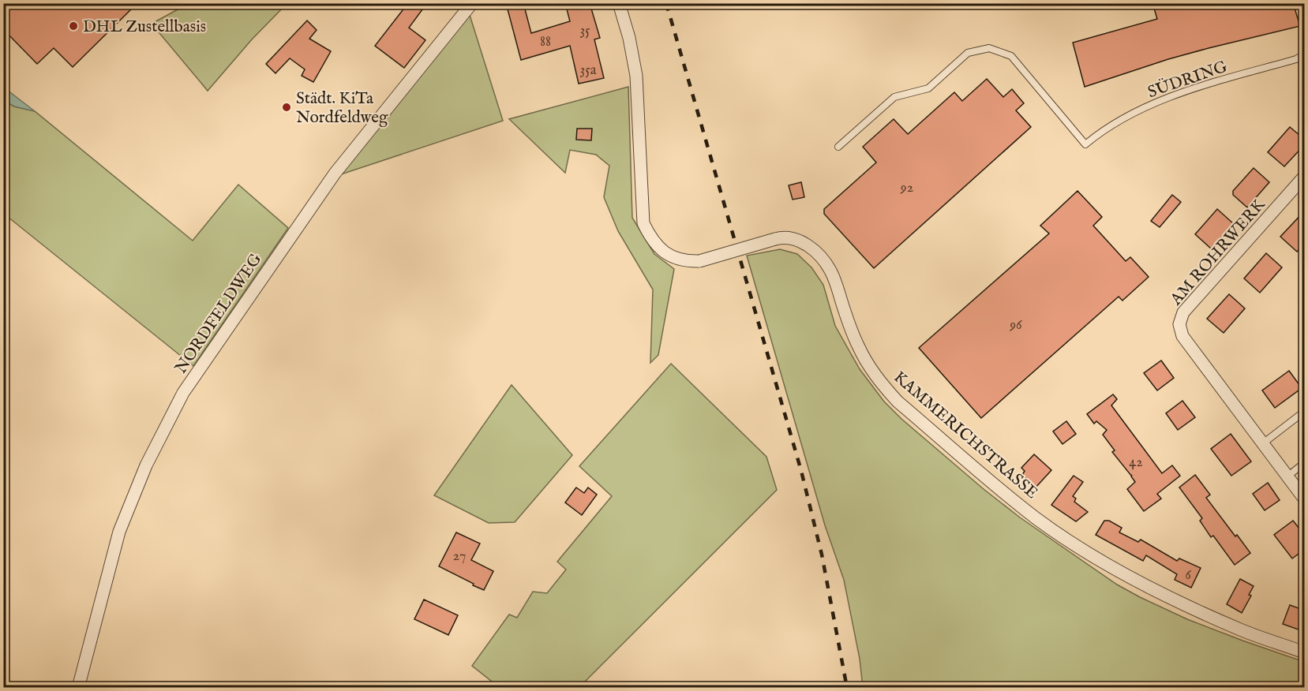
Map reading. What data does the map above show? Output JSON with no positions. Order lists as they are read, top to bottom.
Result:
{
  "streets": {
    "street": ["AM ROHRWERK", "NORDFELDWEG", "KAMMERICHSTRASSE"],
    "lane": ["SÜDRING"]
  },
  "places": ["DHL Zustellbasis", "Städt. KiTa Nordfeldweg"],
  "house_numbers": [
    "35",
    "88",
    "35a",
    "92",
    "96",
    "42",
    "27",
    "6"
  ]
}
